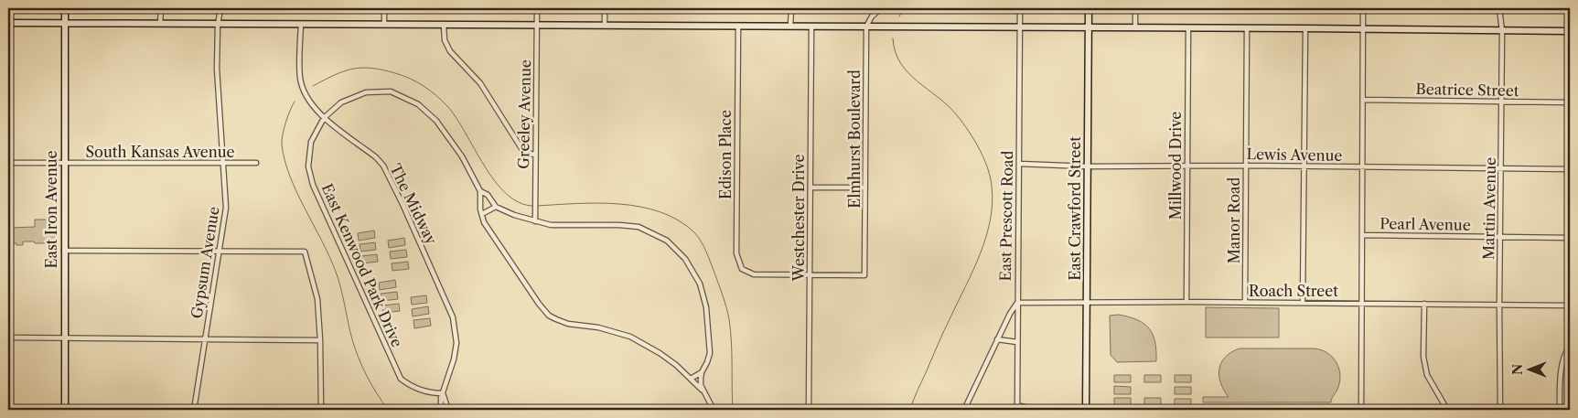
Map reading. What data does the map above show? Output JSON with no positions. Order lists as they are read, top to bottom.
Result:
{
  "streets": {
    "main road": ["East Crawford Street", "East Iron Avenue"],
    "street": [
      "Beatrice Street",
      "Greeley Avenue",
      "Elmhurst Boulevard",
      "South Kansas Avenue",
      "Edison Place",
      "Lewis Avenue",
      "Millwood Drive",
      "The Midway",
      "Martin Avenue",
      "East Prescott Road",
      "Westchester Drive",
      "Manor Road",
      "Pearl Avenue",
      "Gypsum Avenue",
      "East Kenwood Park Drive",
      "Roach Street"
    ]
  },
  "crossings": [
    ["Beatrice Street", "Martin Avenue"],
    ["Elmhurst Boulevard", "Edison Place"],
    ["Elmhurst Boulevard", "Westchester Drive"],
    ["South Kansas Avenue", "East Iron Avenue"],
    ["South Kansas Avenue", "Gypsum Avenue"],
    ["Edison Place", "Westchester Drive"],
    ["Lewis Avenue", "Millwood Drive"],
    ["Lewis Avenue", "East Crawford Street"],
    ["Lewis Avenue", "Martin Avenue"],
    ["Lewis Avenue", "East Prescott Road"],
    ["Lewis Avenue", "Manor Road"],
    ["Millwood Drive", "Roach Street"],
    ["The Midway", "East Kenwood Park Drive"],
    ["East Crawford Street", "Roach Street"],
    ["Martin Avenue", "Pearl Avenue"],
    ["Martin Avenue", "Roach Street"],
    ["East Prescott Road", "Roach Street"],
    ["Manor Road", "Roach Street"]
  ],
  "north": "left"
}
